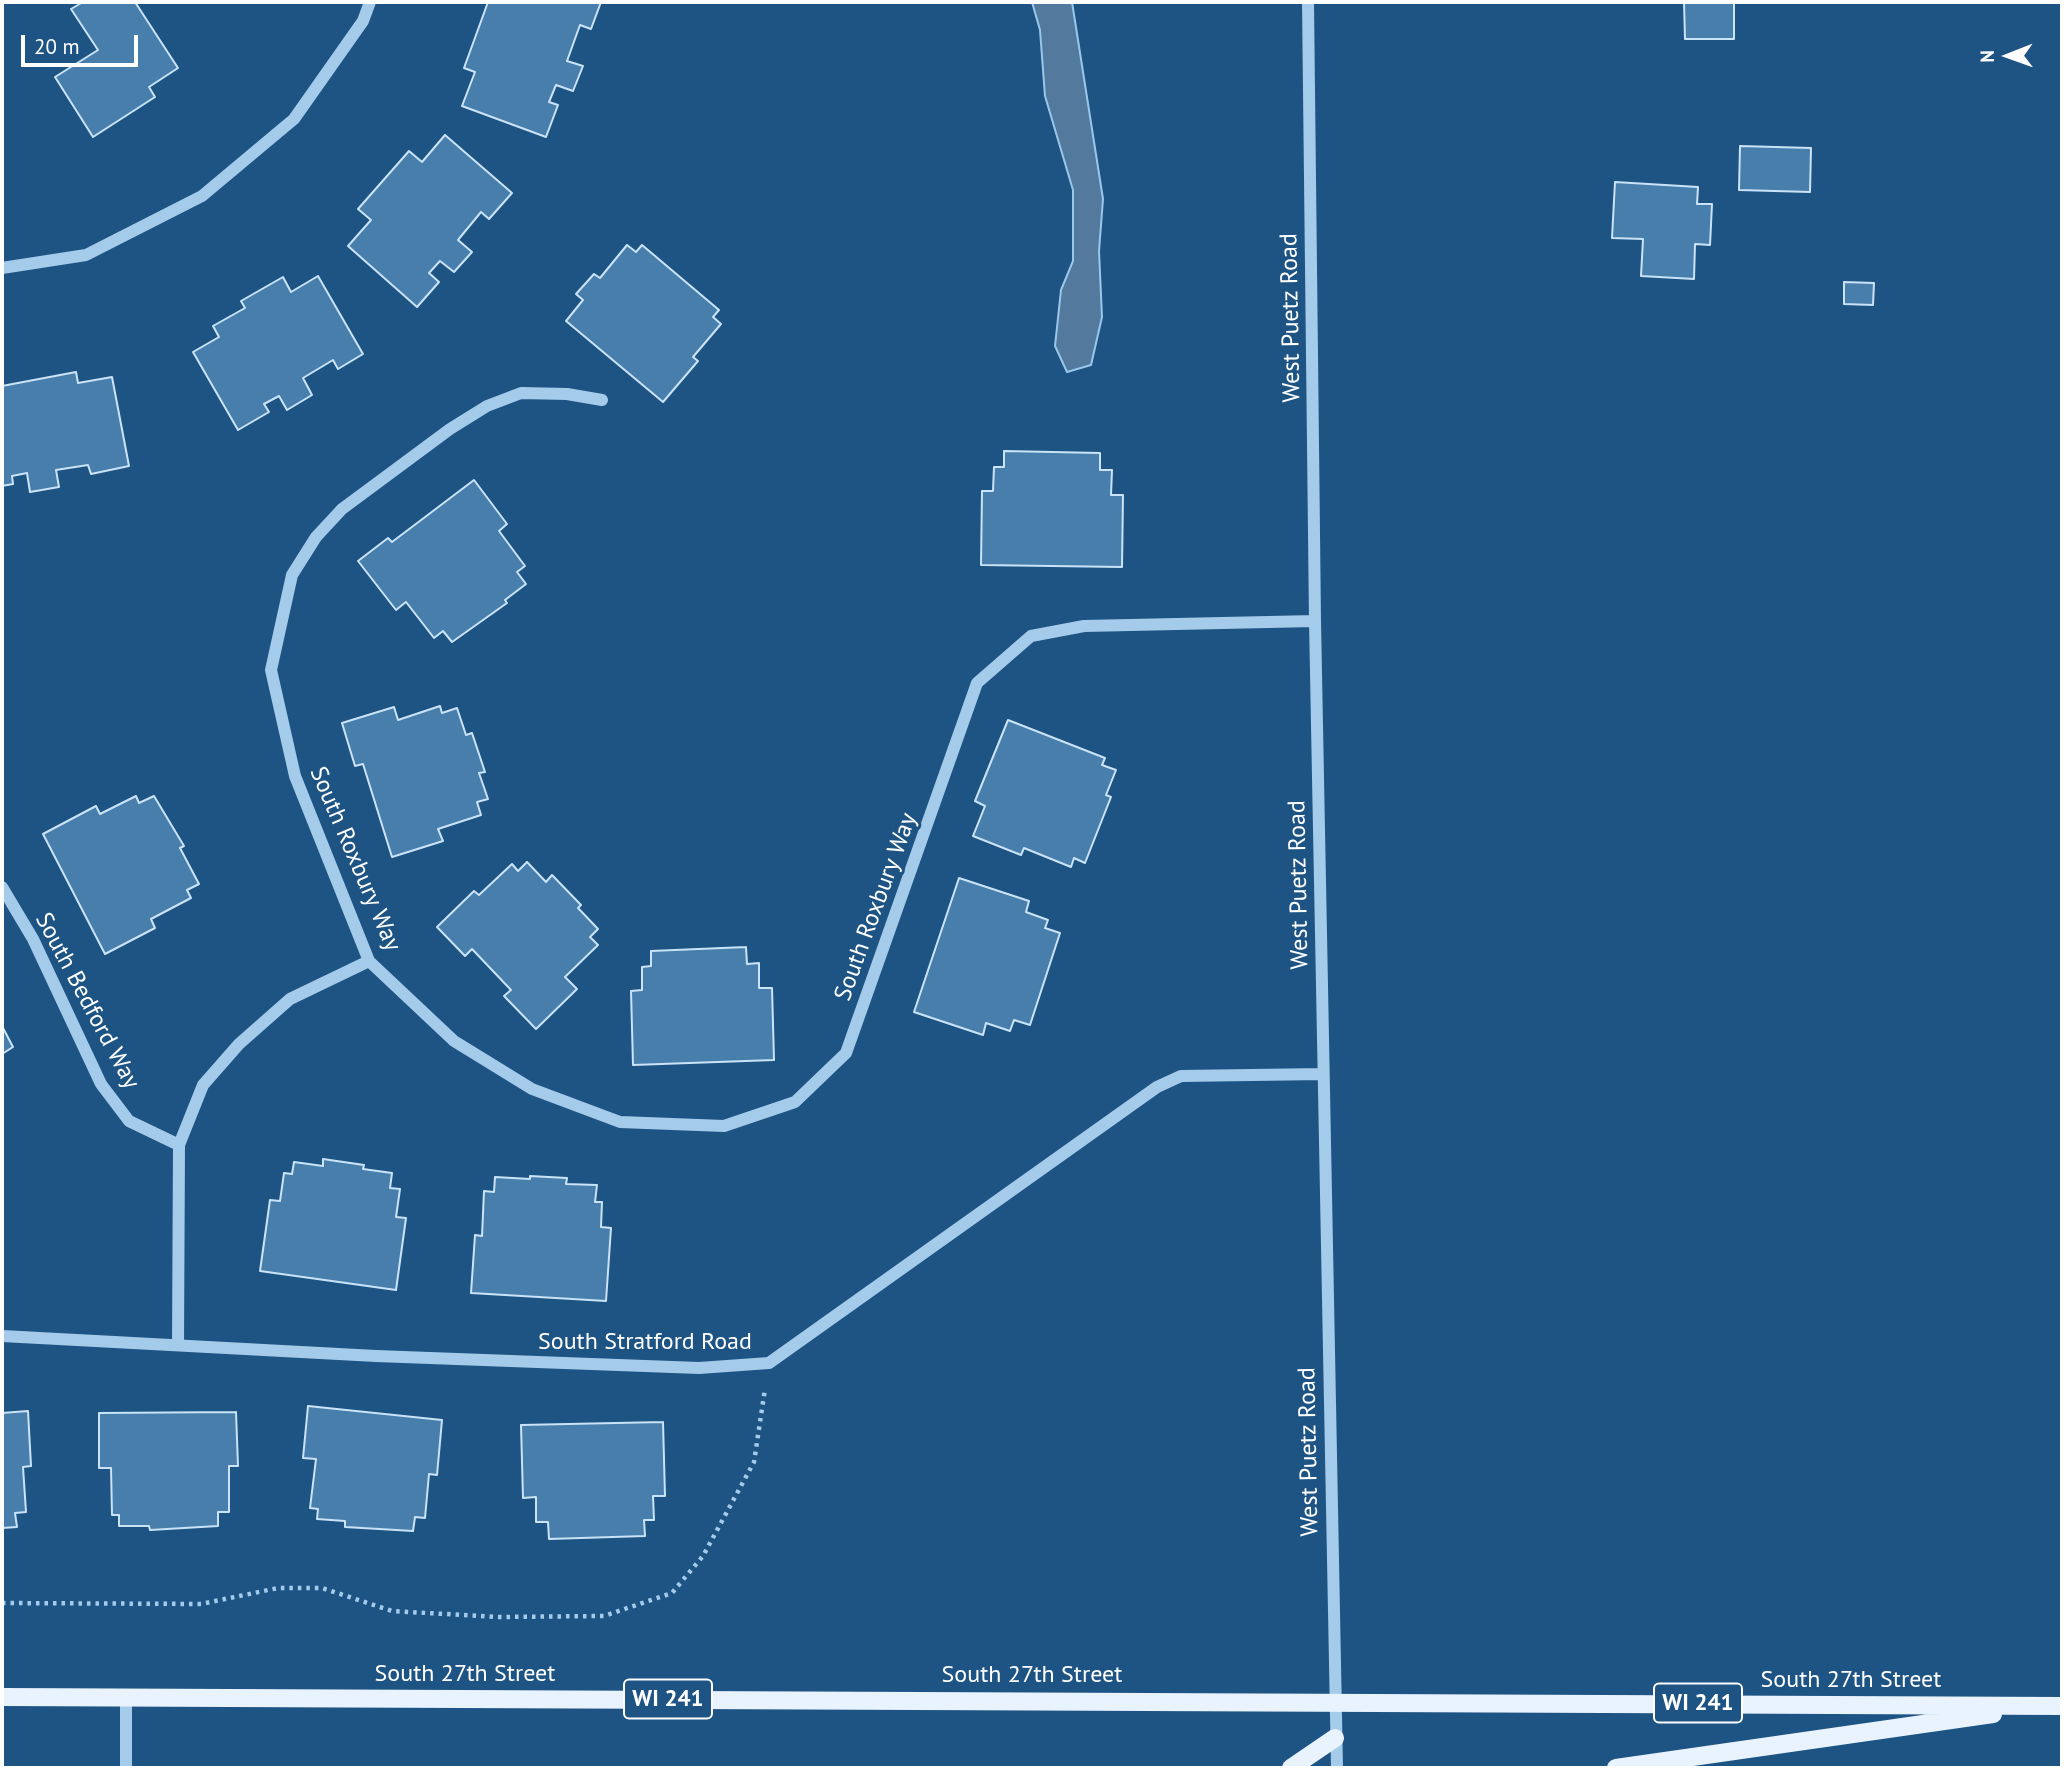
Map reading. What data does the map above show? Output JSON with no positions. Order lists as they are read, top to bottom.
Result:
{
  "streets": {
    "main road": ["South 27th Street", "WI 241"],
    "street": [
      "West Puetz Road",
      "South Roxbury Way",
      "South Bedford Way",
      "South Stratford Road"
    ]
  },
  "crossings": [
    ["West Puetz Road", "South Roxbury Way"],
    ["West Puetz Road", "South Stratford Road"],
    ["West Puetz Road", "South 27th Street"]
  ],
  "scale_bar": "20 m",
  "north": "left"
}
